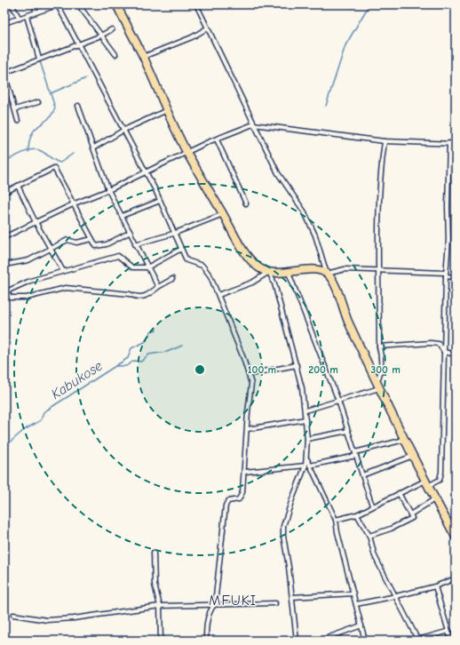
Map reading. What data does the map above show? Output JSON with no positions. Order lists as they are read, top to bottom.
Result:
{
  "districts": ["MFUKI"],
  "water": ["Kabukose"],
  "rings": ["100 m", "200 m", "300 m"]
}
